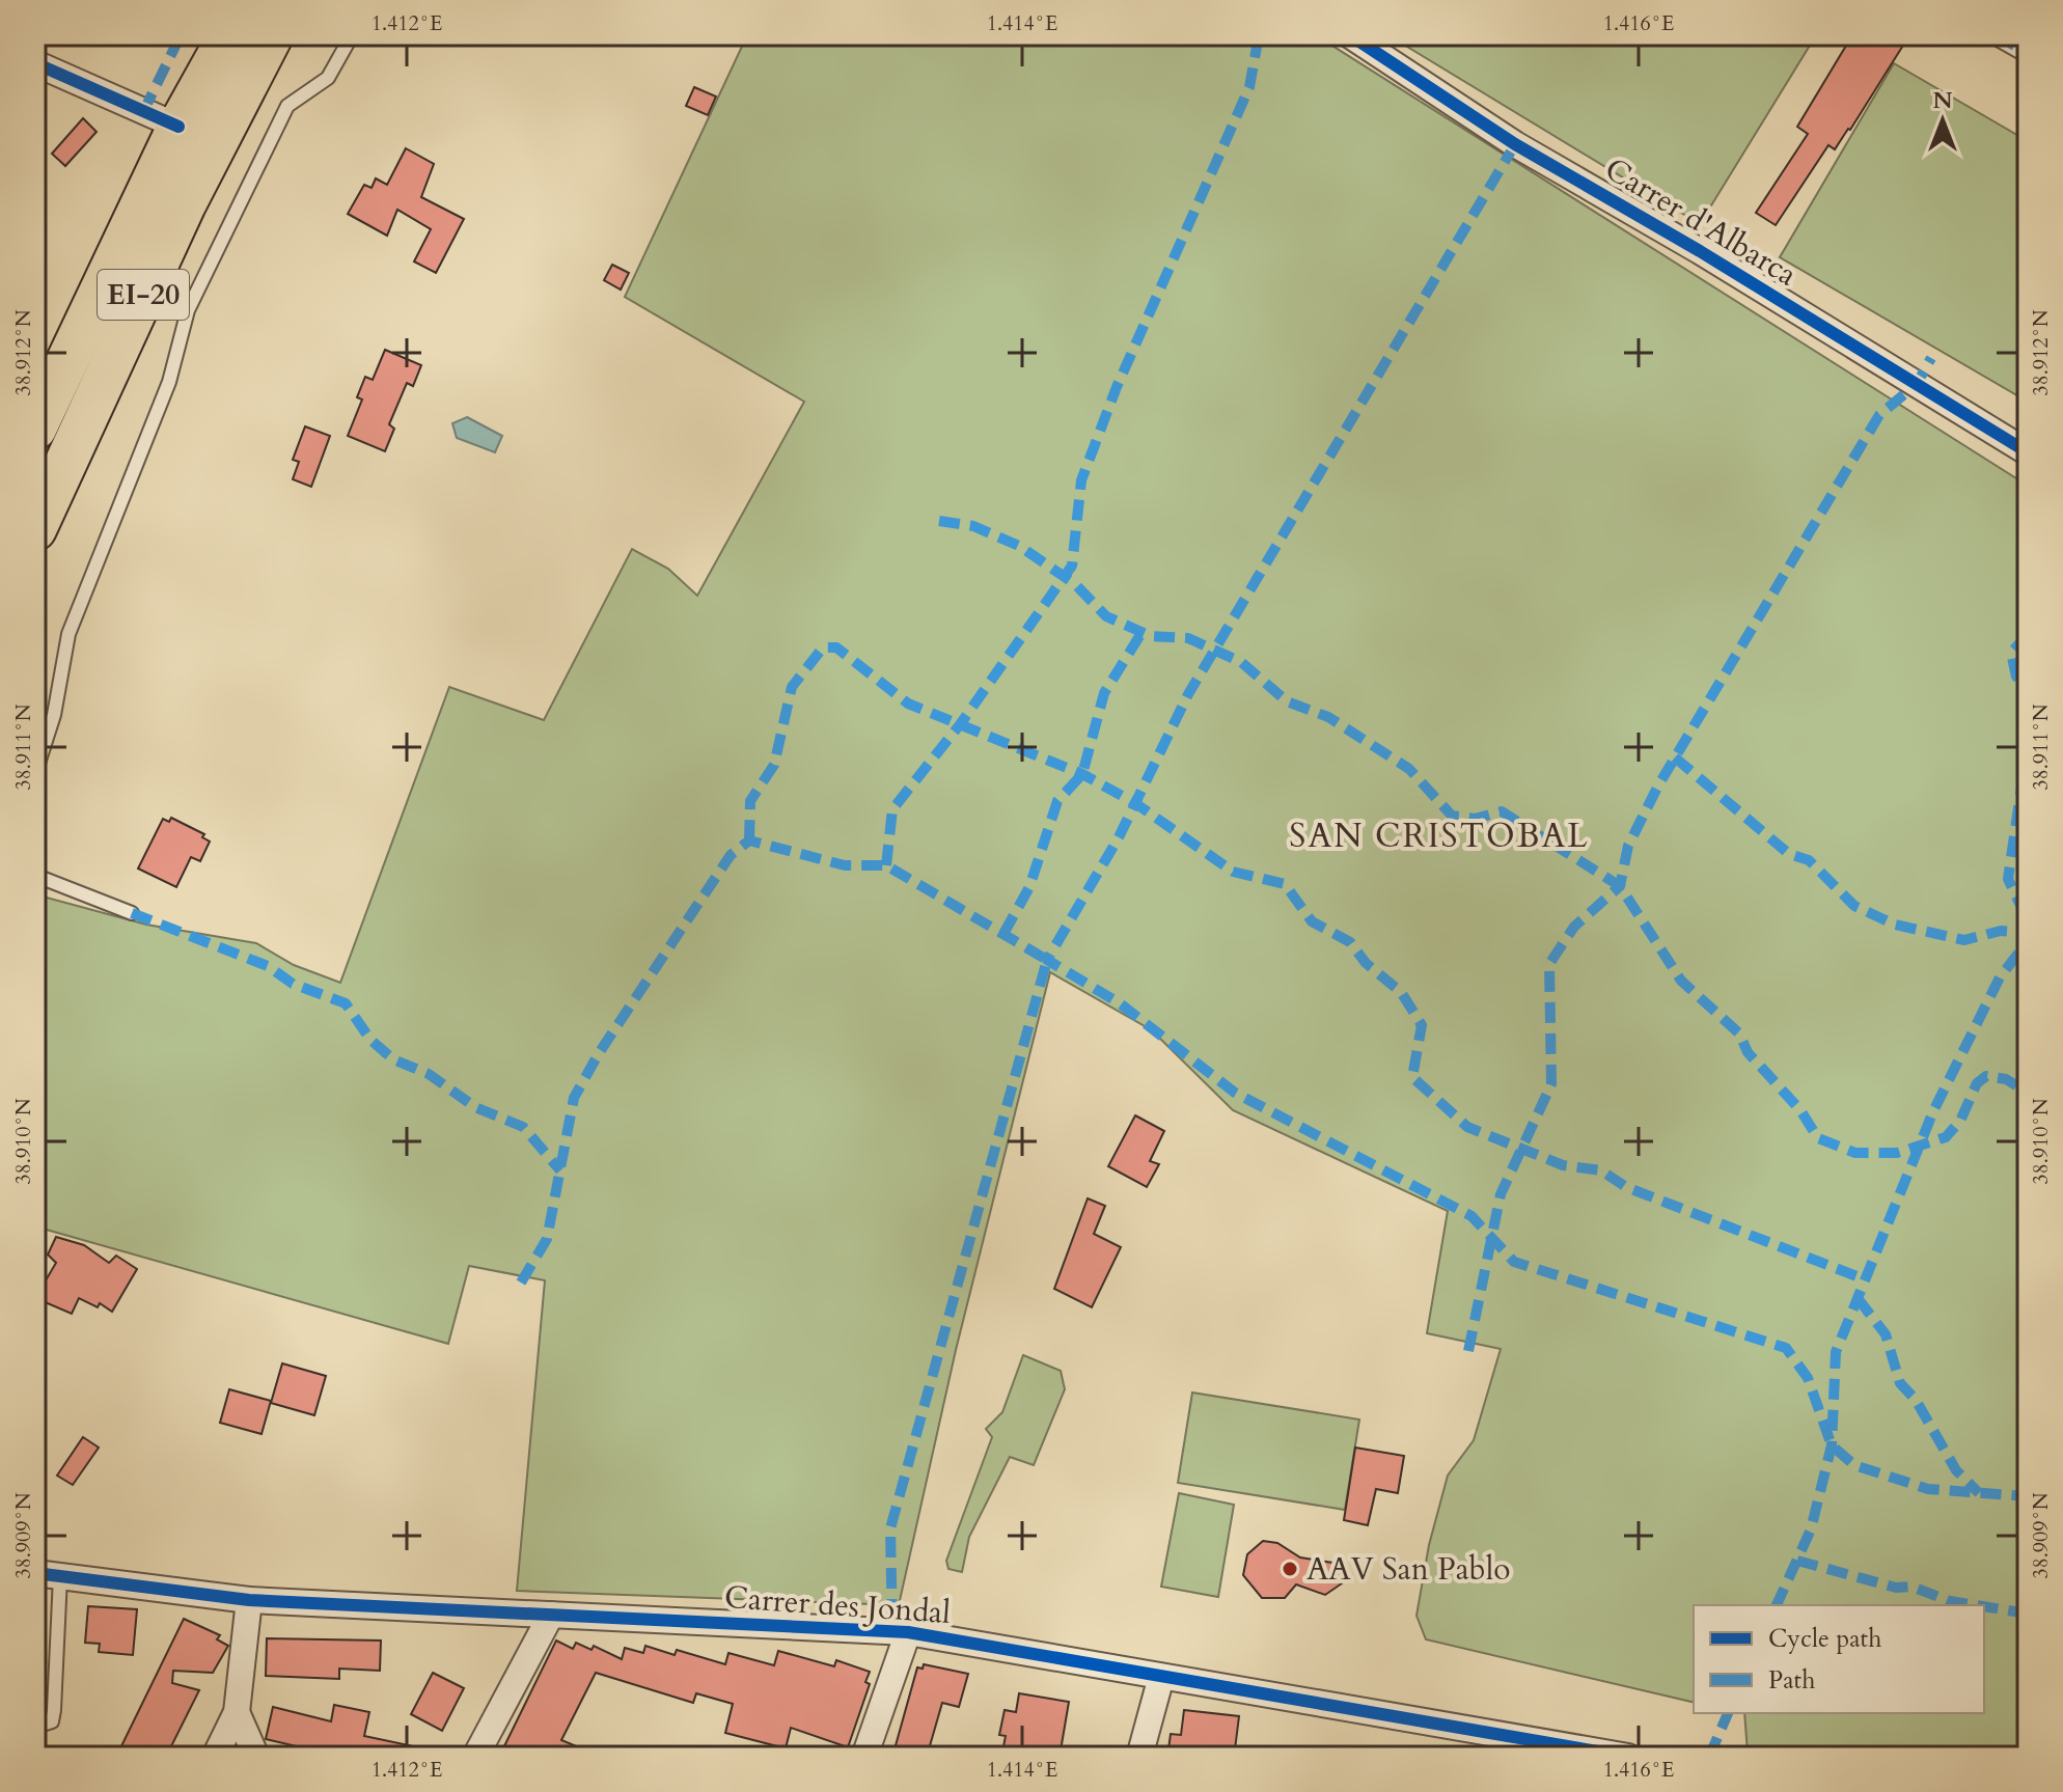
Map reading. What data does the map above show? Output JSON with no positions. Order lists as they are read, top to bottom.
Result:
{
  "streets": {
    "highway": ["EI-20"],
    "street": ["Carrer d'Albarca", "Carrer des Jondal"]
  },
  "districts": ["SAN CRISTOBAL"],
  "places": ["AAV San Pablo"],
  "legend": ["Cycle path", "Path"],
  "north": "top",
  "coordinates": [
    "1.412°E",
    "1.414°E",
    "1.416°E",
    "38.912°N",
    "38.911°N",
    "38.910°N",
    "38.909°N"
  ]
}
